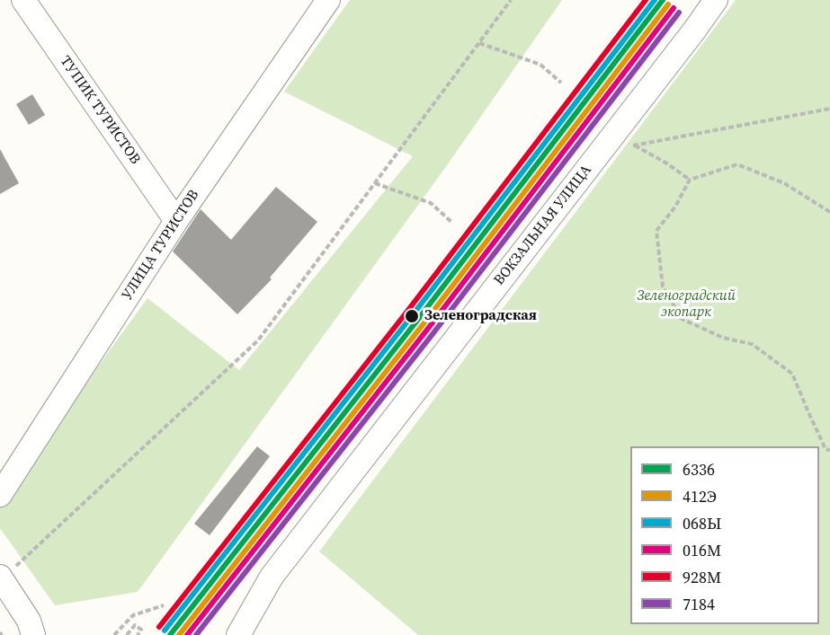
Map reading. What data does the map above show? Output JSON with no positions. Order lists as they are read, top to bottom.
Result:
{
  "streets": {
    "street": ["ТУПИК ТУРИСТОВ", "ВОКЗАЛЬНАЯ УЛИЦА", "УЛИЦА ТУРИСТОВ"]
  },
  "crossings": [
    ["ТУПИК ТУРИСТОВ", "УЛИЦА ТУРИСТОВ"]
  ],
  "parks": ["Зеленоградский экопарк"],
  "places": ["Зеленоградская"],
  "lines": [
    "transit line 6336",
    "transit line 068Ы",
    "transit line 928М",
    "transit line 412Э",
    "transit line 016М",
    "transit line 7184"
  ],
  "legend": [
    "6336",
    "412Э",
    "068Ы",
    "016М",
    "928М",
    "7184"
  ]
}
